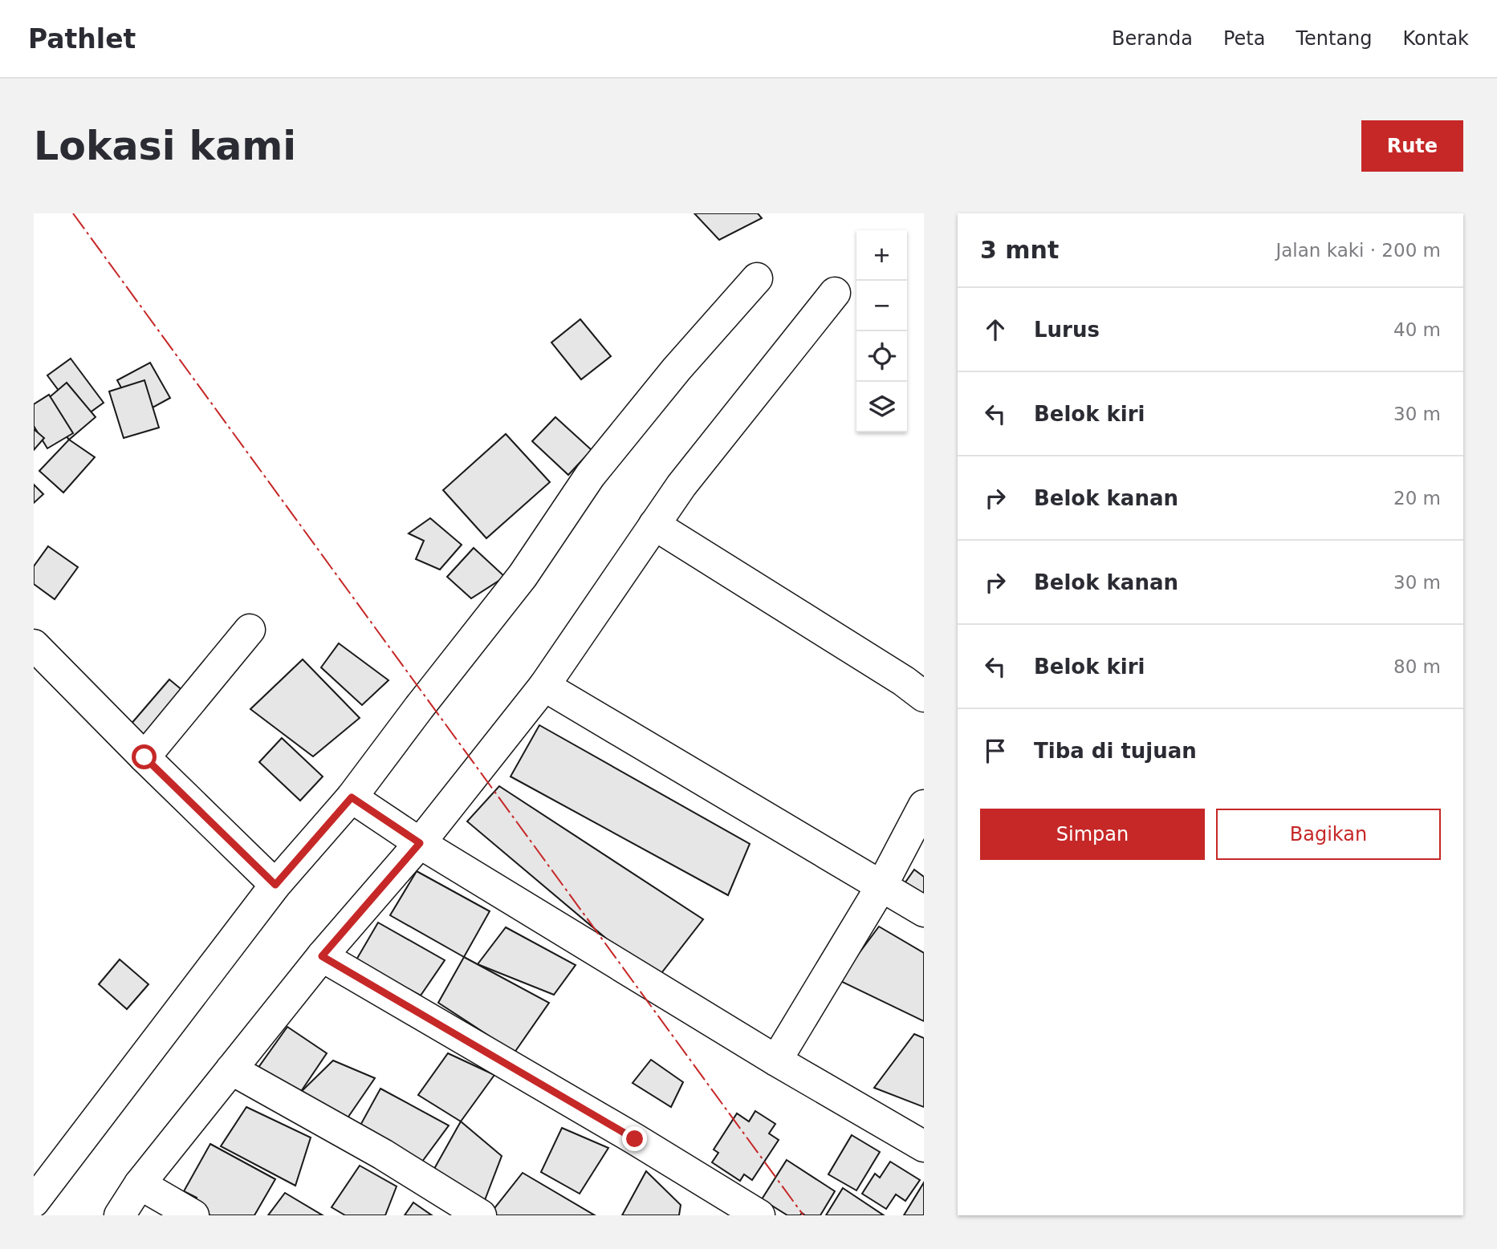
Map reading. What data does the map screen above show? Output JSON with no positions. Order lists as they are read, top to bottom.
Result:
{
  "page": {
    "header": "Pathlet",
    "nav": [
      "Beranda",
      "Peta",
      "Tentang",
      "Kontak"
    ],
    "buttons": [
      "Rute",
      ["Simpan", "Bagikan"]
    ],
    "title": "Lokasi kami",
    "heading": ["3 mnt", "Jalan kaki · 200 m"],
    "map_buttons": ["+", "−"],
    "list": [
      ["Lurus", "40 m"],
      ["Belok kiri", "30 m"],
      ["Belok kanan", "20 m"],
      ["Belok kanan", "30 m"],
      ["Belok kiri", "80 m"],
      "Tiba di tujuan"
    ]
  }
}
